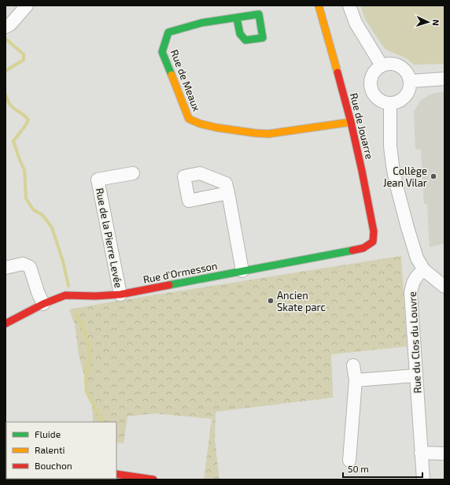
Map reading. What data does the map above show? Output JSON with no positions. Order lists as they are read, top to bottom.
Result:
{
  "streets": {
    "street": [
      "Rue de Meaux",
      "Rue de Jouarre",
      "Rue de la Pierre Levée",
      "Rue d'Ormesson",
      "Rue du Clos du Louvre"
    ]
  },
  "crossings": [
    ["Rue de Meaux", "Rue de Jouarre"],
    ["Rue de Jouarre", "Rue d'Ormesson"],
    ["Rue de la Pierre Levée", "Rue d'Ormesson"]
  ],
  "places": ["Collège Jean Vilar", "Ancien Skate parc"],
  "legend": ["Fluide", "Ralenti", "Bouchon"],
  "scale_bar": "50 m",
  "north": "right"
}
